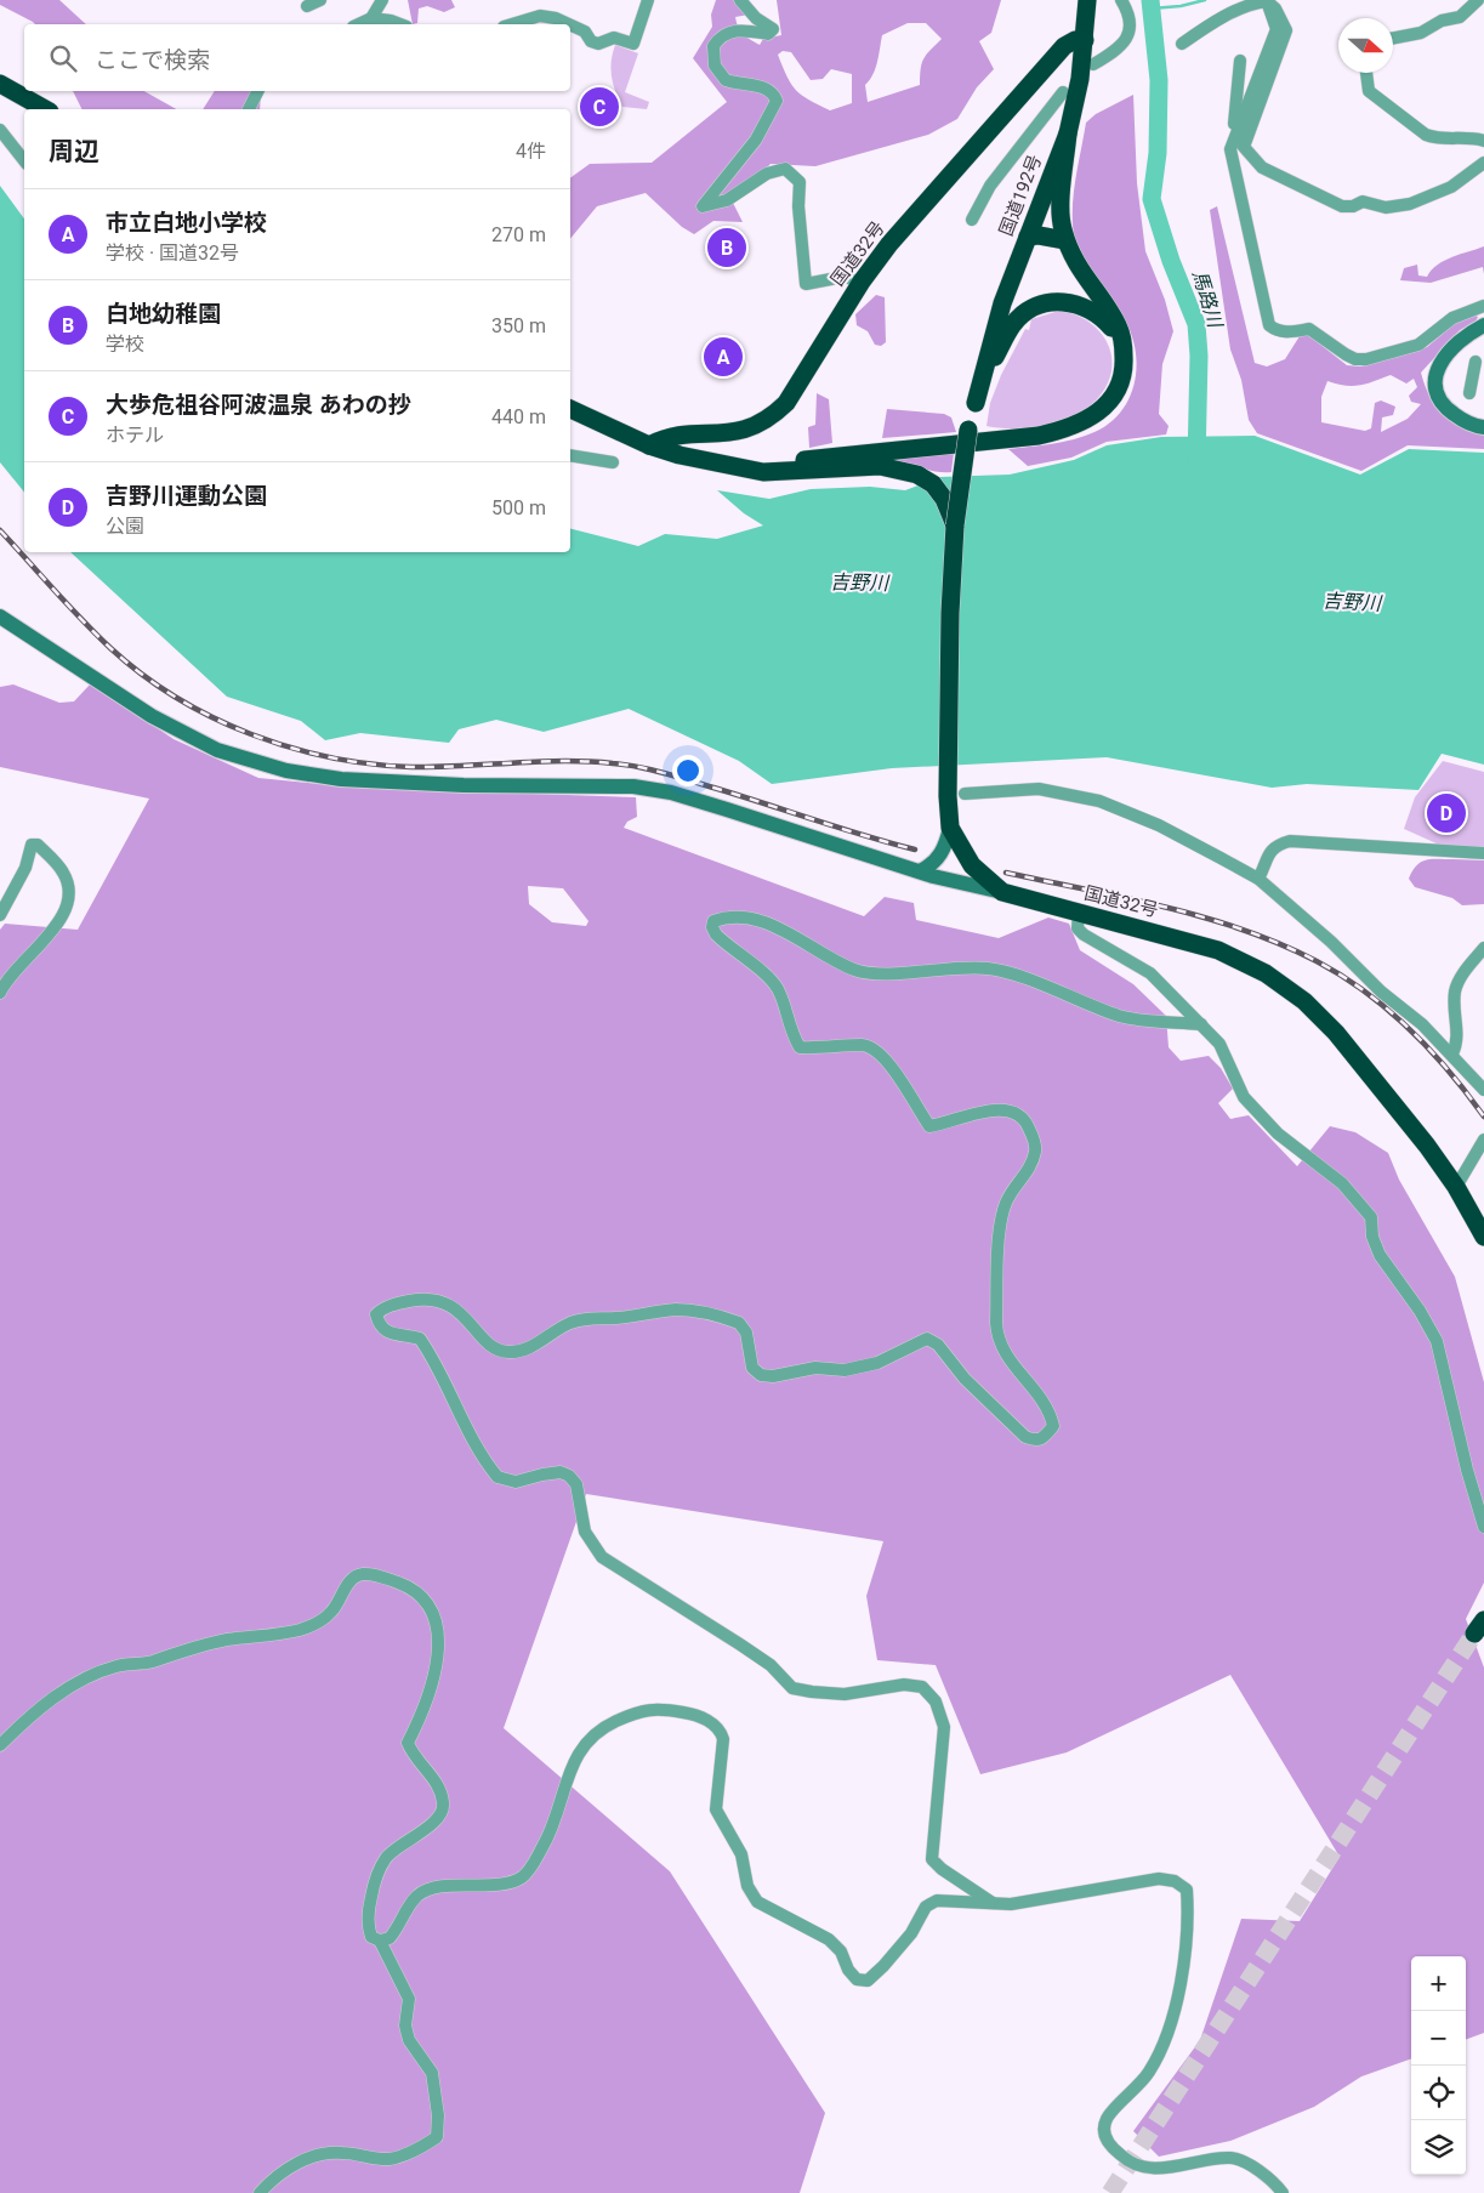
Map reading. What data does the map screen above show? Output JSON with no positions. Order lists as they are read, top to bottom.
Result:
{
  "streets": {
    "highway": ["国道192号", "国道32号"]
  },
  "crossings": [
    ["国道192号", "国道32号"]
  ],
  "water": ["馬路川", "吉野川"],
  "north": "right",
  "page": {
    "search": "ここで検索",
    "pins": [
      "C",
      "B",
      "A",
      "D"
    ],
    "heading": ["周辺", "4件"],
    "list": [
      {
        "mark": "A",
        "name": "市立白地小学校",
        "note": "学校 · 国道32号",
        "value": "270 m"
      },
      {
        "mark": "B",
        "name": "白地幼稚園",
        "note": "学校",
        "value": "350 m"
      },
      {
        "mark": "C",
        "name": "大歩危祖谷阿波温泉 あわの抄",
        "note": "ホテル",
        "value": "440 m"
      },
      {
        "mark": "D",
        "name": "吉野川運動公園",
        "note": "公園",
        "value": "500 m"
      }
    ],
    "map_buttons": ["+", "−"]
  }
}
